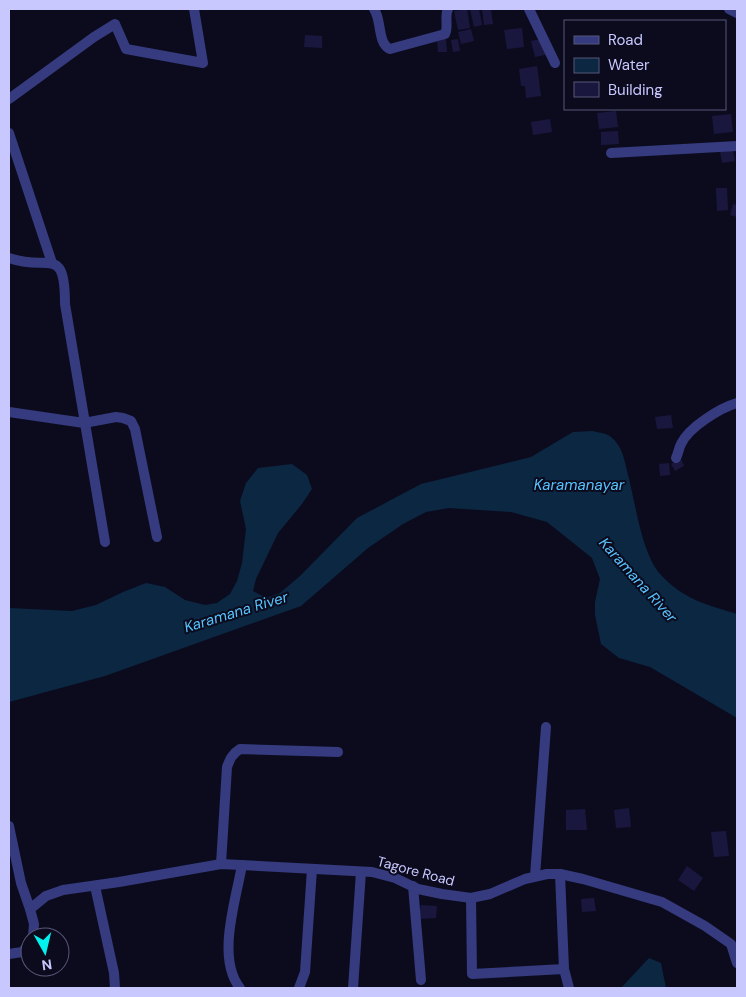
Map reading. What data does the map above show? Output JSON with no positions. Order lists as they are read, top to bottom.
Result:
{
  "streets": {
    "street": ["Tagore Road"]
  },
  "water": ["Karamanayar", "Karamana River"],
  "legend": ["Road", "Water", "Building"],
  "north": "bottom"
}
